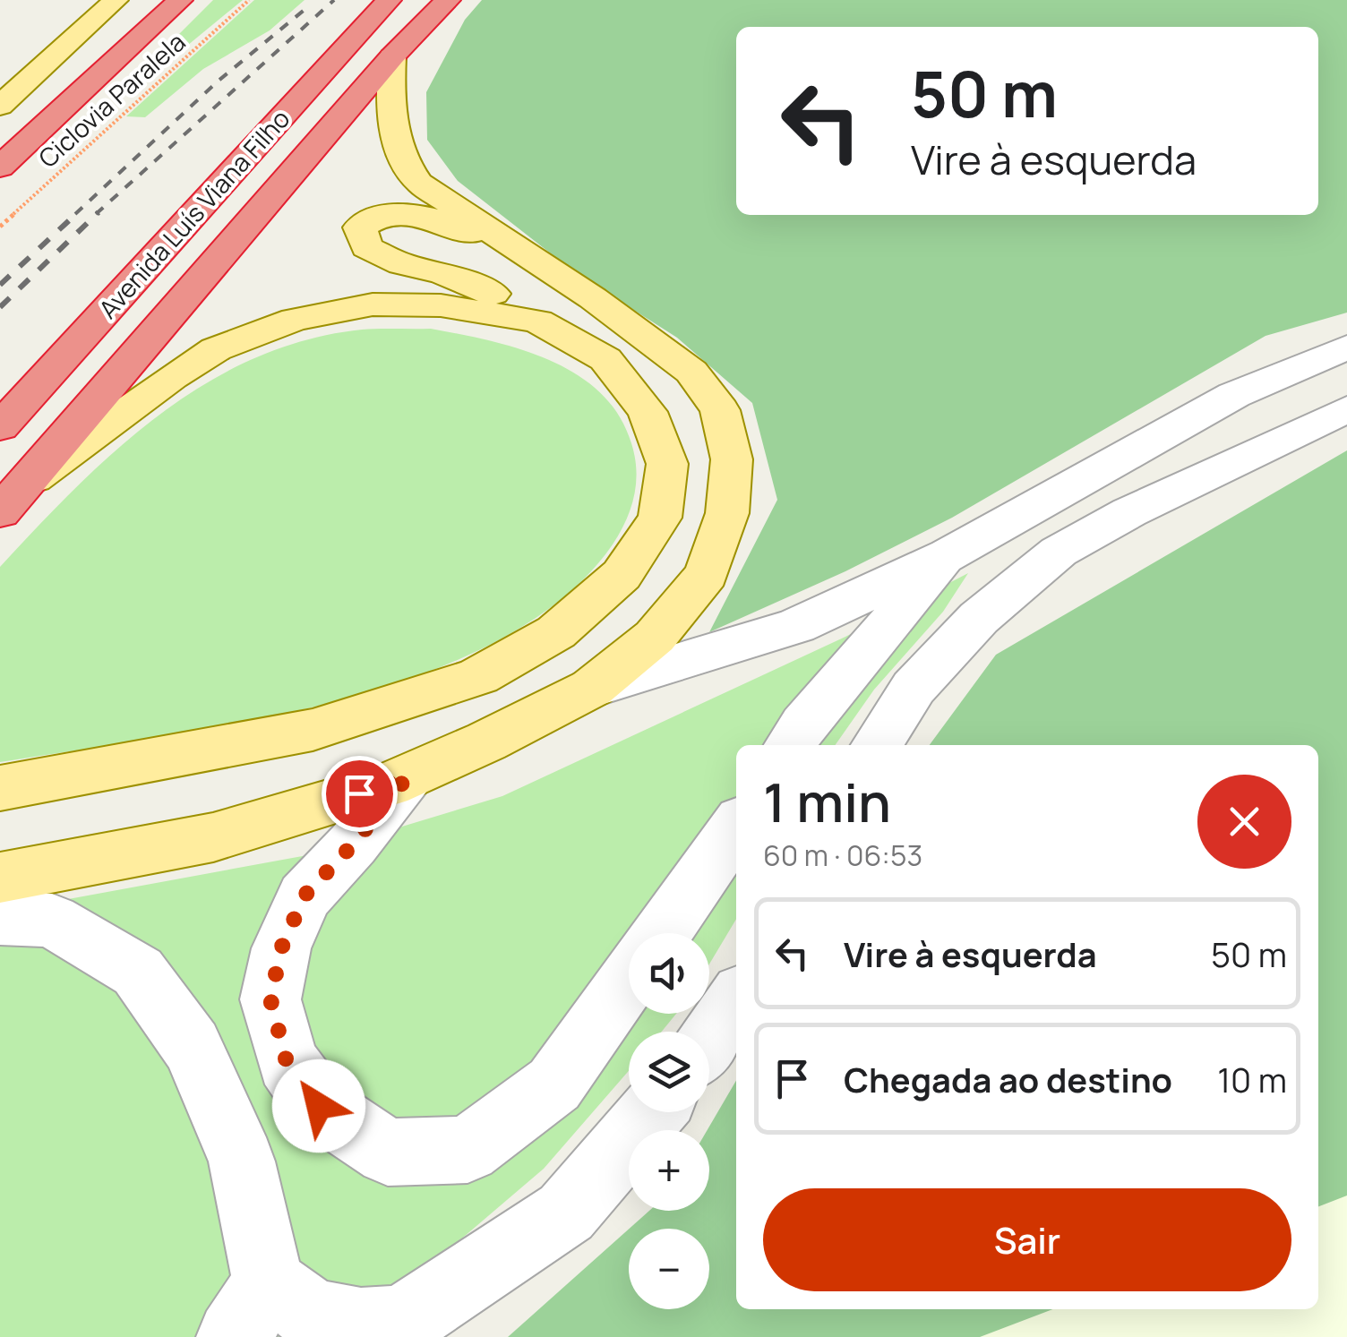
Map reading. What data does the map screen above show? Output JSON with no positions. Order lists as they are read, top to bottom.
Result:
{
  "streets": {
    "highway": ["Avenida Luís Viana Filho"],
    "path": ["Ciclovia Paralela"]
  },
  "page": {
    "turn": ["50 m", "Vire à esquerda"],
    "heading": ["1 min", "60 m · 06:53"],
    "list": [
      {
        "name": "Vire à esquerda",
        "value": "50 m"
      },
      {
        "name": "Chegada ao destino",
        "value": "10 m"
      }
    ],
    "map_buttons": ["+", "−"],
    "buttons": "Sair"
  }
}
